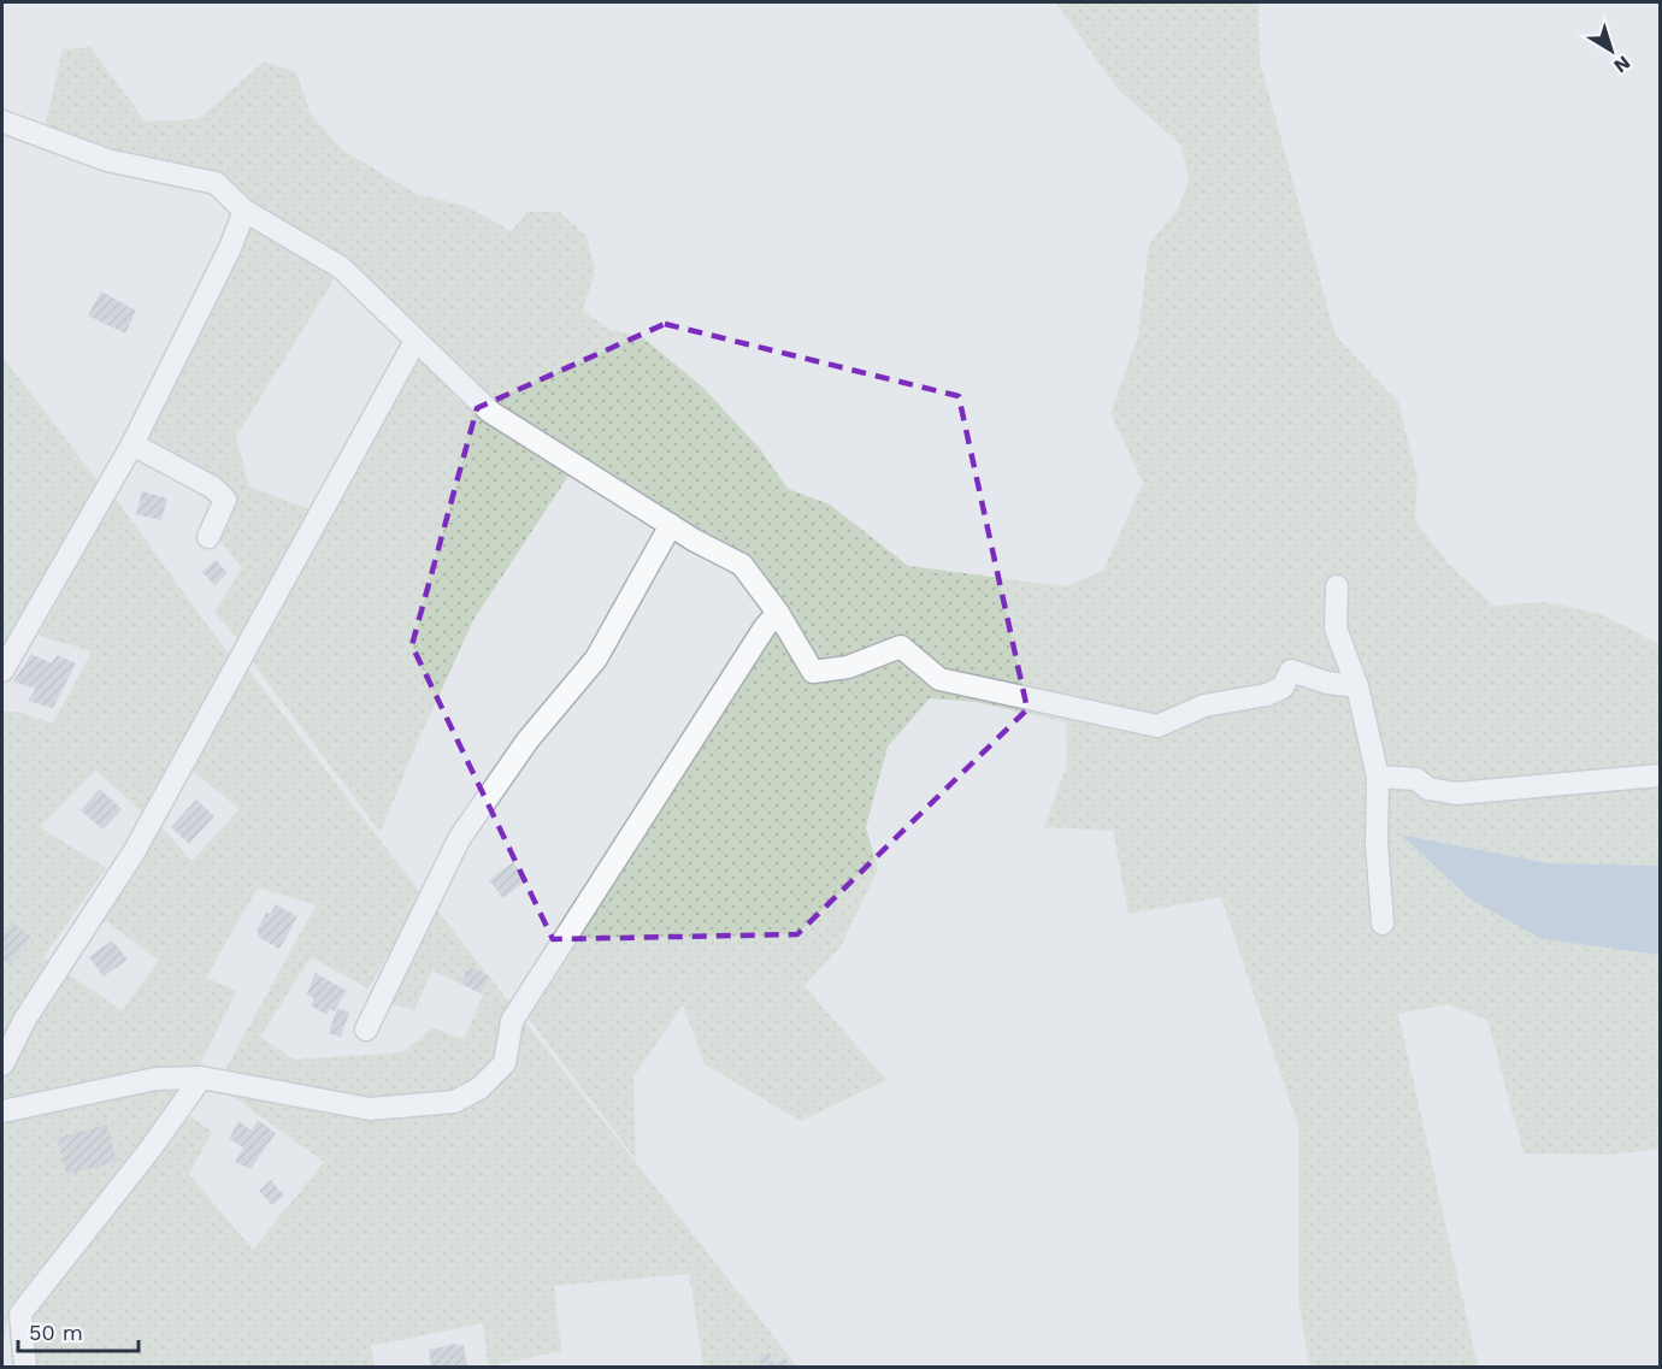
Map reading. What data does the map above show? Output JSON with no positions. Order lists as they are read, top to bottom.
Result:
{
  "scale_bar": "50 m",
  "north": "bottom right"
}
